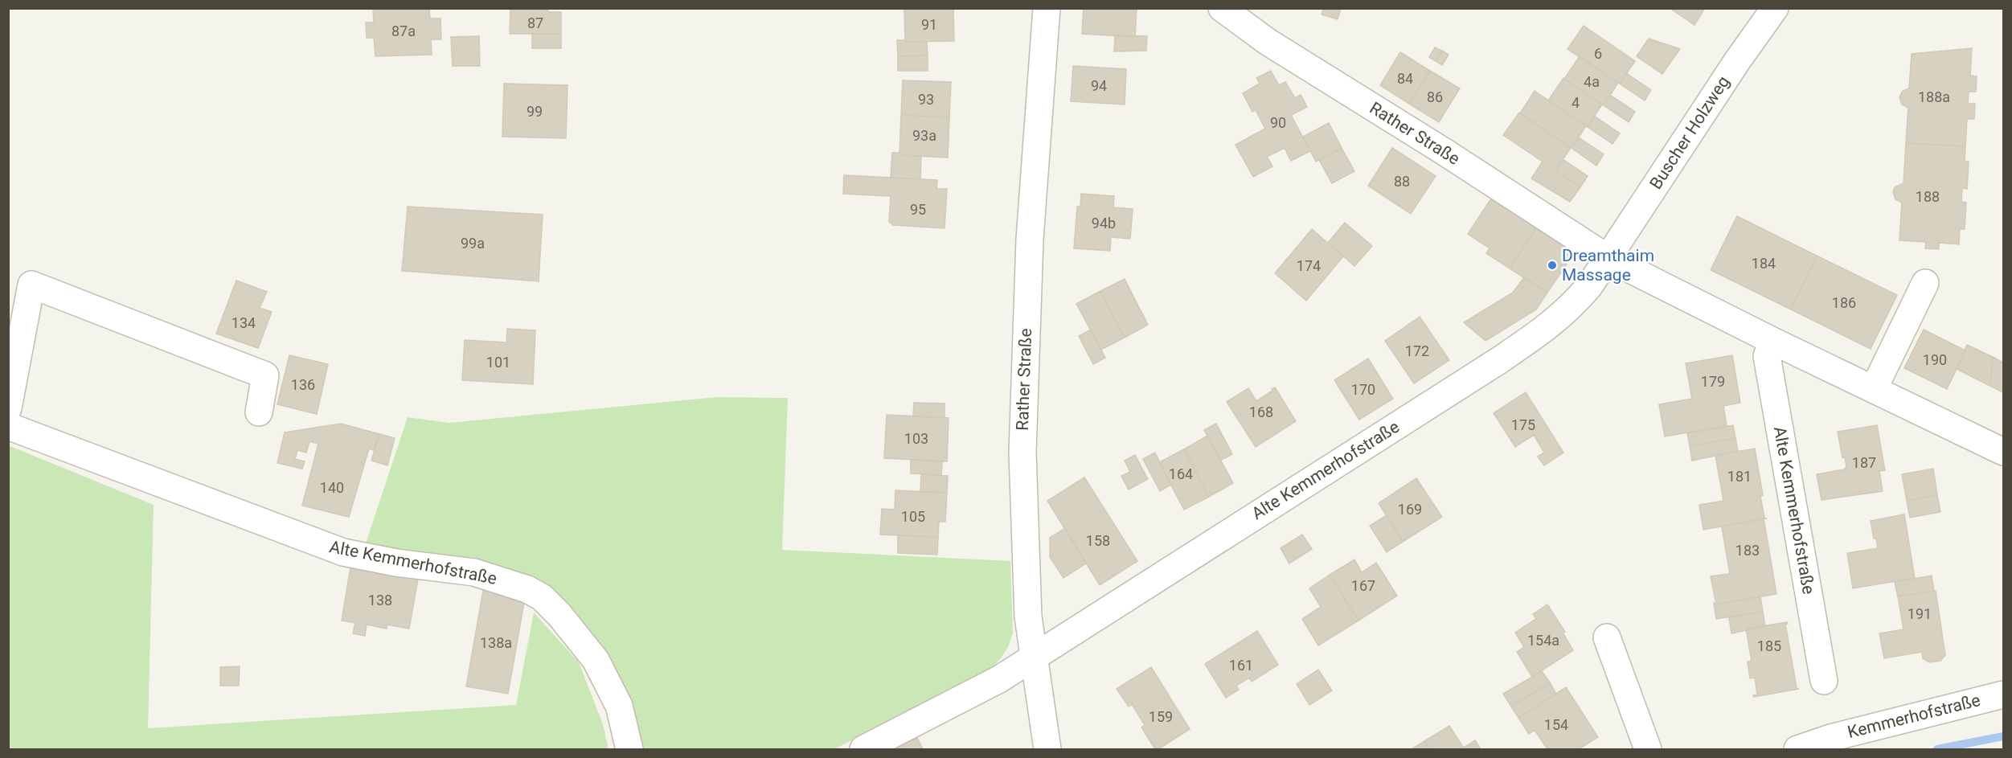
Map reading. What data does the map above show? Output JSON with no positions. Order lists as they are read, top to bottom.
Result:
{
  "streets": {
    "street": [
      "Buscher Holzweg",
      "Rather Straße",
      "Alte Kemmerhofstraße",
      "Kemmerhofstraße"
    ]
  },
  "crossings": [
    ["Buscher Holzweg", "Rather Straße"],
    ["Buscher Holzweg", "Alte Kemmerhofstraße"],
    ["Rather Straße", "Alte Kemmerhofstraße"]
  ],
  "places": ["Dreamthaim Massage"],
  "house_numbers": [
    "87",
    "91",
    "87a",
    "6",
    "84",
    "4a",
    "94",
    "86",
    "188a",
    "93",
    "4",
    "99",
    "90",
    "93a",
    "88",
    "188",
    "95",
    "94b",
    "99a",
    "184",
    "174",
    "186",
    "134",
    "172",
    "190",
    "101",
    "179",
    "136",
    "170",
    "168",
    "175",
    "103",
    "187",
    "164",
    "181",
    "140",
    "169",
    "105",
    "158",
    "183",
    "167",
    "138",
    "191",
    "154a",
    "138a",
    "185",
    "161",
    "159",
    "154"
  ]
}
